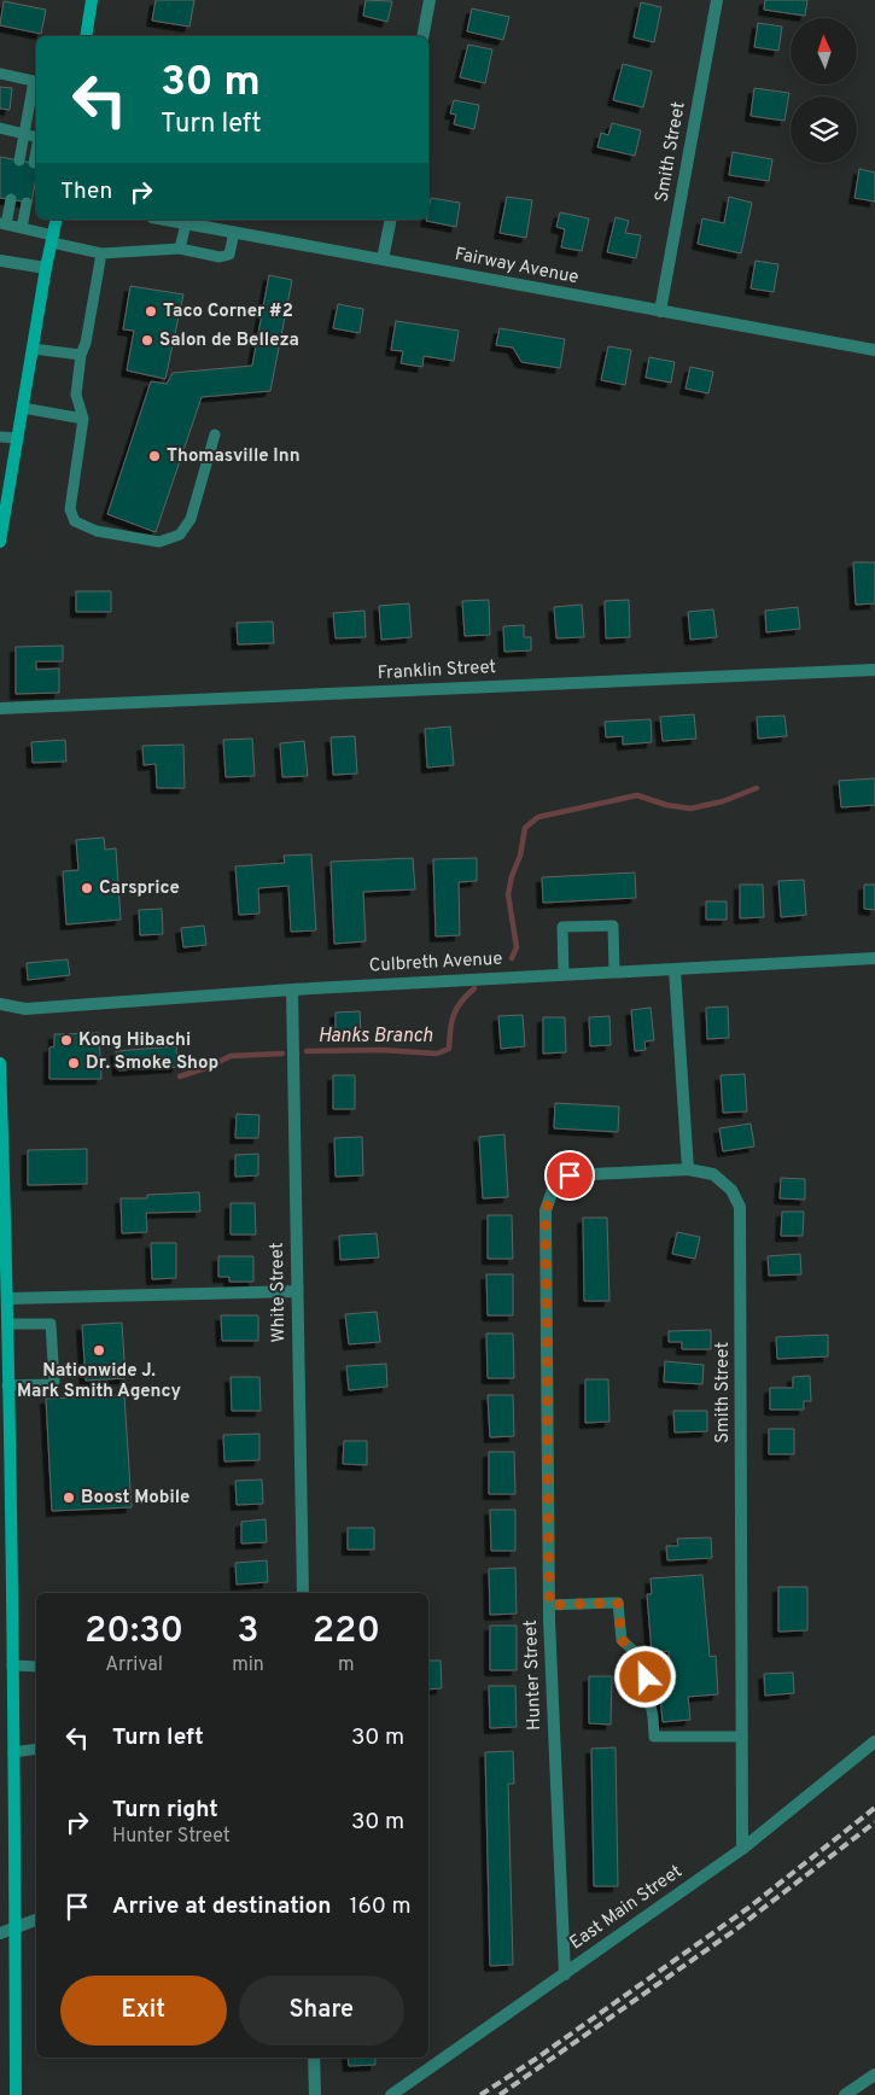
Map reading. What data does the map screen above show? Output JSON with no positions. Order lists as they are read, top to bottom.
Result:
{
  "streets": {
    "street": [
      "Smith Street",
      "Fairway Avenue",
      "Franklin Street",
      "Culbreth Avenue",
      "White Street",
      "Hunter Street",
      "East Main Street"
    ]
  },
  "crossings": [
    ["Smith Street", "Fairway Avenue"],
    ["Smith Street", "Hunter Street"],
    ["Smith Street", "East Main Street"],
    ["Culbreth Avenue", "White Street"],
    ["Hunter Street", "East Main Street"]
  ],
  "water": ["Hanks Branch"],
  "places": [
    "Taco Corner #2",
    "Salon de Belleza",
    "Thomasville Inn",
    "Carsprice",
    "Kong Hibachi",
    "Dr. Smoke Shop",
    "Nationwide J. Mark Smith Agency",
    "Boost Mobile"
  ],
  "north": "top",
  "page": {
    "turn": ["30 m", "Turn left"],
    "then": "Then",
    "eta": [
      "20:30",
      "Arrival",
      "3",
      "min",
      "220",
      "m"
    ],
    "list": [
      {
        "name": "Turn left",
        "value": "30 m"
      },
      {
        "name": "Turn right",
        "note": "Hunter Street",
        "value": "30 m"
      },
      {
        "name": "Arrive at destination",
        "value": "160 m"
      }
    ],
    "buttons": ["Exit", "Share"]
  }
}
